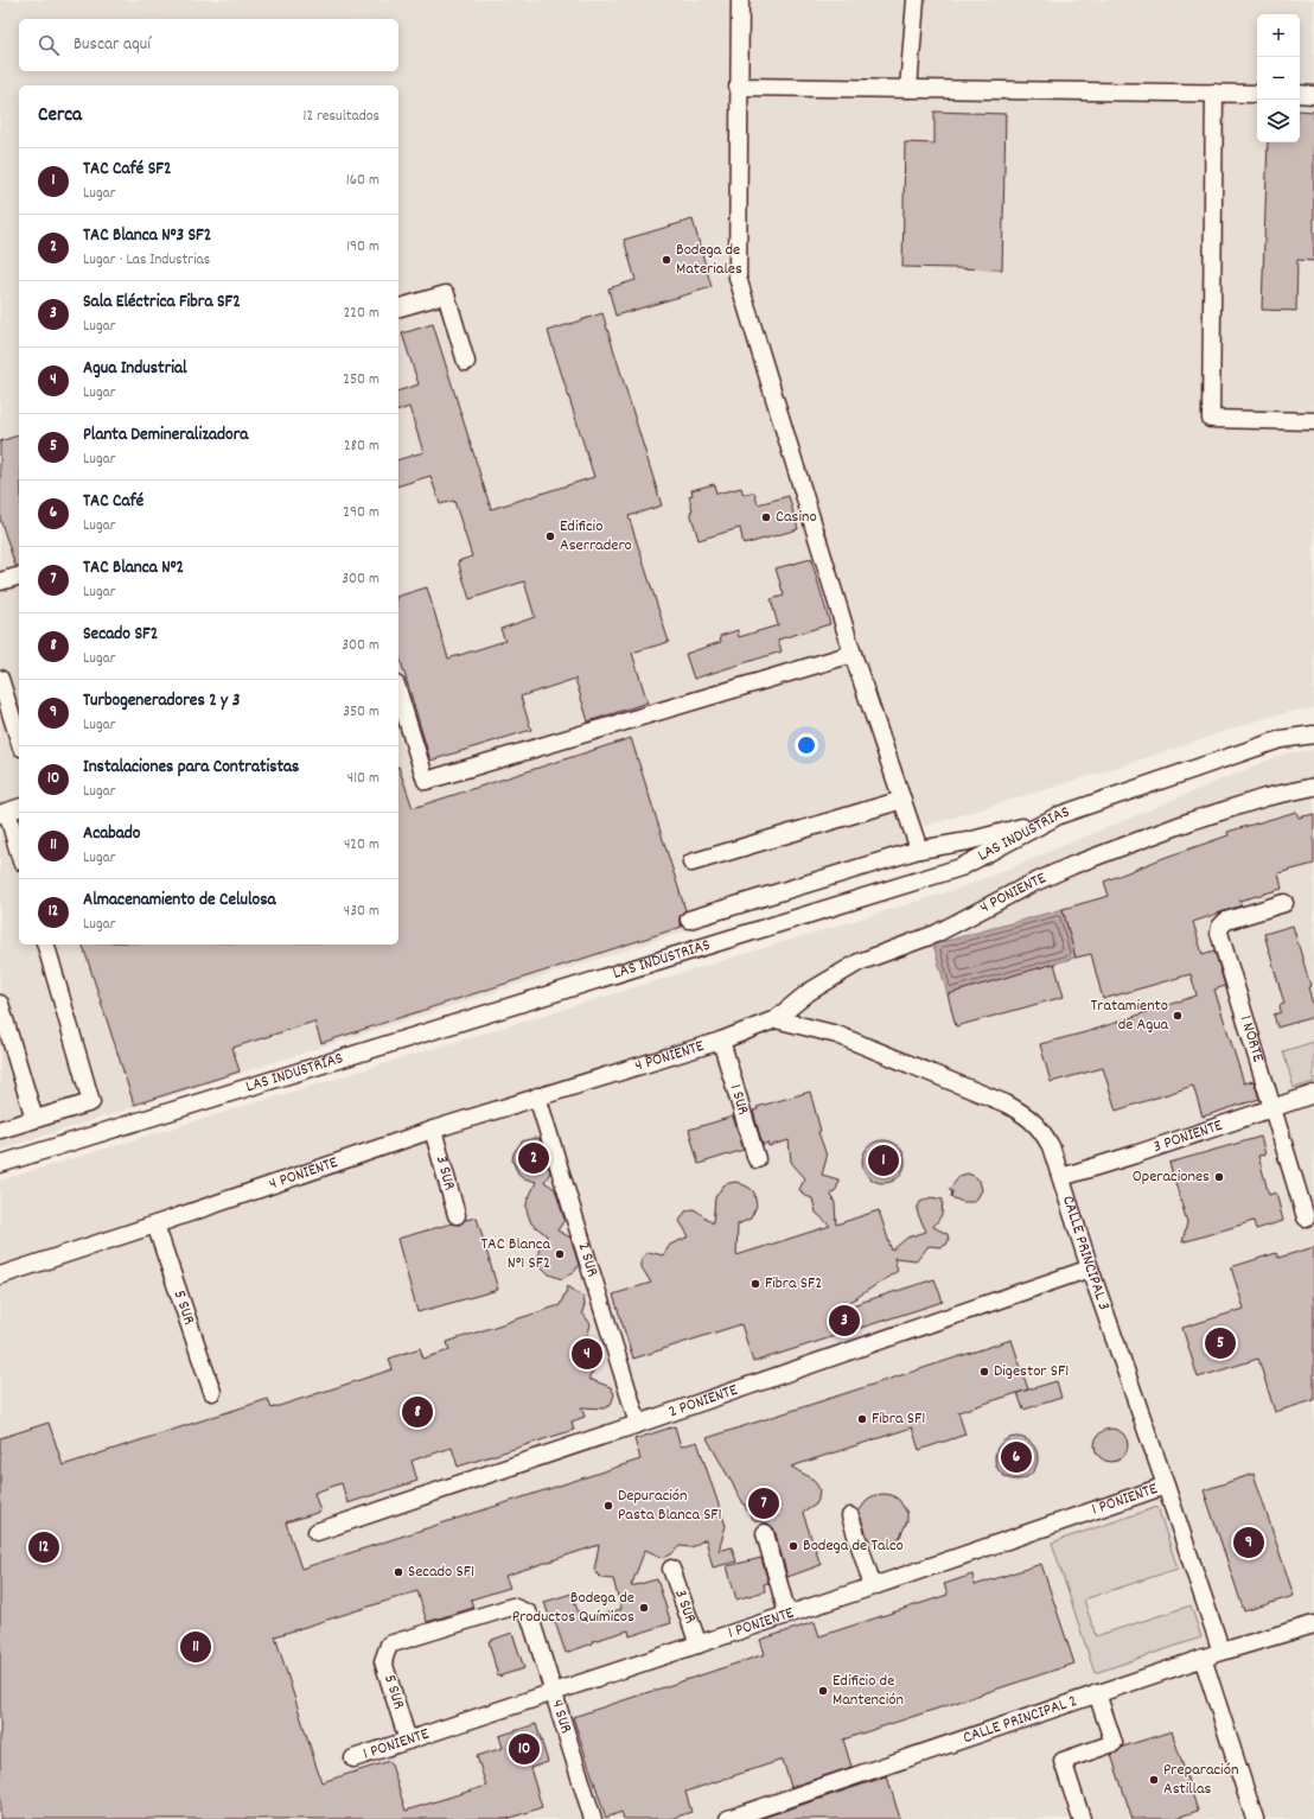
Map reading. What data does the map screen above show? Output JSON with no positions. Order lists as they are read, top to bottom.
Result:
{
  "streets": {
    "street": [
      "LAS INDUSTRIAS",
      "4 PONIENTE",
      "1 NORTE",
      "1 SUR",
      "3 PONIENTE",
      "3 SUR",
      "CALLE PRINCIPAL 3",
      "2 SUR",
      "5 SUR",
      "2 PONIENTE",
      "1 PONIENTE",
      "4 SUR",
      "CALLE PRINCIPAL 2"
    ]
  },
  "crossings": [
    ["4 PONIENTE", "1 SUR"],
    ["4 PONIENTE", "3 SUR"],
    ["4 PONIENTE", "CALLE PRINCIPAL 3"],
    ["4 PONIENTE", "2 SUR"],
    ["4 PONIENTE", "5 SUR"],
    ["1 NORTE", "3 PONIENTE"],
    ["3 PONIENTE", "CALLE PRINCIPAL 3"],
    ["3 SUR", "1 PONIENTE"],
    ["CALLE PRINCIPAL 3", "2 PONIENTE"],
    ["CALLE PRINCIPAL 3", "1 PONIENTE"],
    ["CALLE PRINCIPAL 3", "CALLE PRINCIPAL 2"],
    ["2 SUR", "2 PONIENTE"],
    ["5 SUR", "1 PONIENTE"],
    ["5 SUR", "4 SUR"],
    ["1 PONIENTE", "4 SUR"]
  ],
  "places": [
    "Bodega de Materiales",
    "Casino",
    "Edificio Aserradero",
    "Tratamiento de Agua",
    "Operaciones",
    "TAC Blanca N°1 SF2",
    "Fibra SF2",
    "Digestor SF1",
    "Fibra SF1",
    "Depuración Pasta Blanca SF1",
    "Bodega de Talco",
    "Secado SF1",
    "Bodega de Productos Químicos",
    "Edificio de Mantención",
    "Preparación Astillas"
  ],
  "page": {
    "map_buttons": ["+", "−"],
    "search": "Buscar aquí",
    "heading": ["Cerca", "12 resultados"],
    "list": [
      {
        "mark": "1",
        "name": "TAC Café SF2",
        "note": "Lugar",
        "value": "160 m"
      },
      {
        "mark": "2",
        "name": "TAC Blanca N°3 SF2",
        "note": "Lugar · Las Industrias",
        "value": "190 m"
      },
      {
        "mark": "3",
        "name": "Sala Eléctrica Fibra SF2",
        "note": "Lugar",
        "value": "220 m"
      },
      {
        "mark": "4",
        "name": "Agua Industrial",
        "note": "Lugar",
        "value": "250 m"
      },
      {
        "mark": "5",
        "name": "Planta Demineralizadora",
        "note": "Lugar",
        "value": "280 m"
      },
      {
        "mark": "6",
        "name": "TAC Café",
        "note": "Lugar",
        "value": "290 m"
      },
      {
        "mark": "7",
        "name": "TAC Blanca N°2",
        "note": "Lugar",
        "value": "300 m"
      },
      {
        "mark": "8",
        "name": "Secado SF2",
        "note": "Lugar",
        "value": "300 m"
      },
      {
        "mark": "9",
        "name": "Turbogeneradores 2 y 3",
        "note": "Lugar",
        "value": "350 m"
      },
      {
        "mark": "10",
        "name": "Instalaciones para Contratistas",
        "note": "Lugar",
        "value": "410 m"
      },
      {
        "mark": "11",
        "name": "Acabado",
        "note": "Lugar",
        "value": "420 m"
      },
      {
        "mark": "12",
        "name": "Almacenamiento de Celulosa",
        "note": "Lugar",
        "value": "430 m"
      }
    ],
    "pins": [
      "2",
      "1",
      "3",
      "5",
      "4",
      "8",
      "6",
      "7",
      "9",
      "12",
      "11",
      "10"
    ]
  }
}
